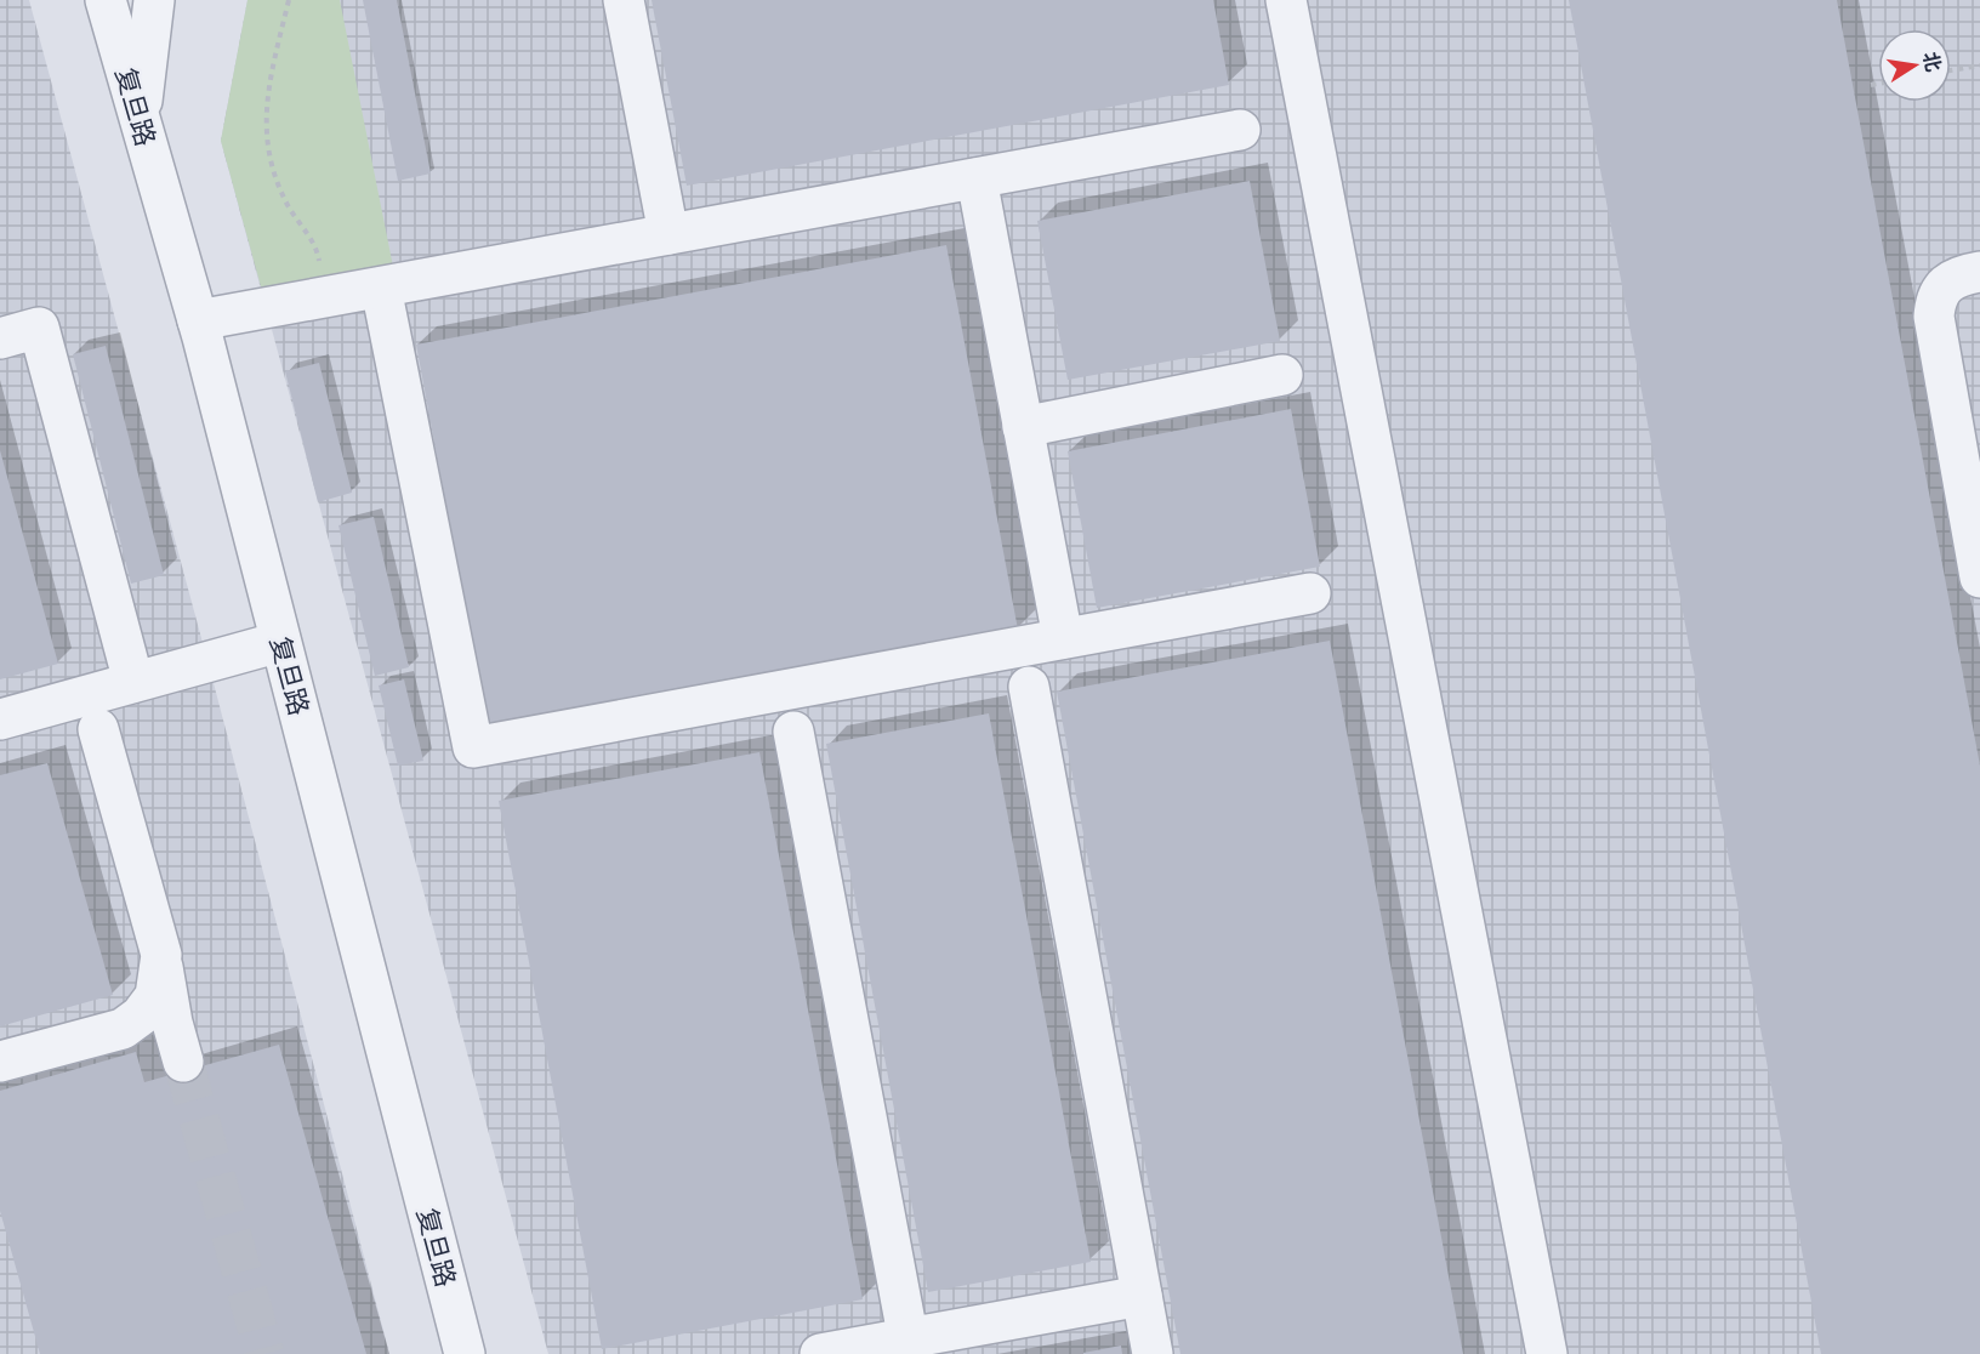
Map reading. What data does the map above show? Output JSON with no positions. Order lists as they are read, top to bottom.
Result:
{
  "streets": {
    "street": ["复旦路"]
  },
  "north": "right"
}
